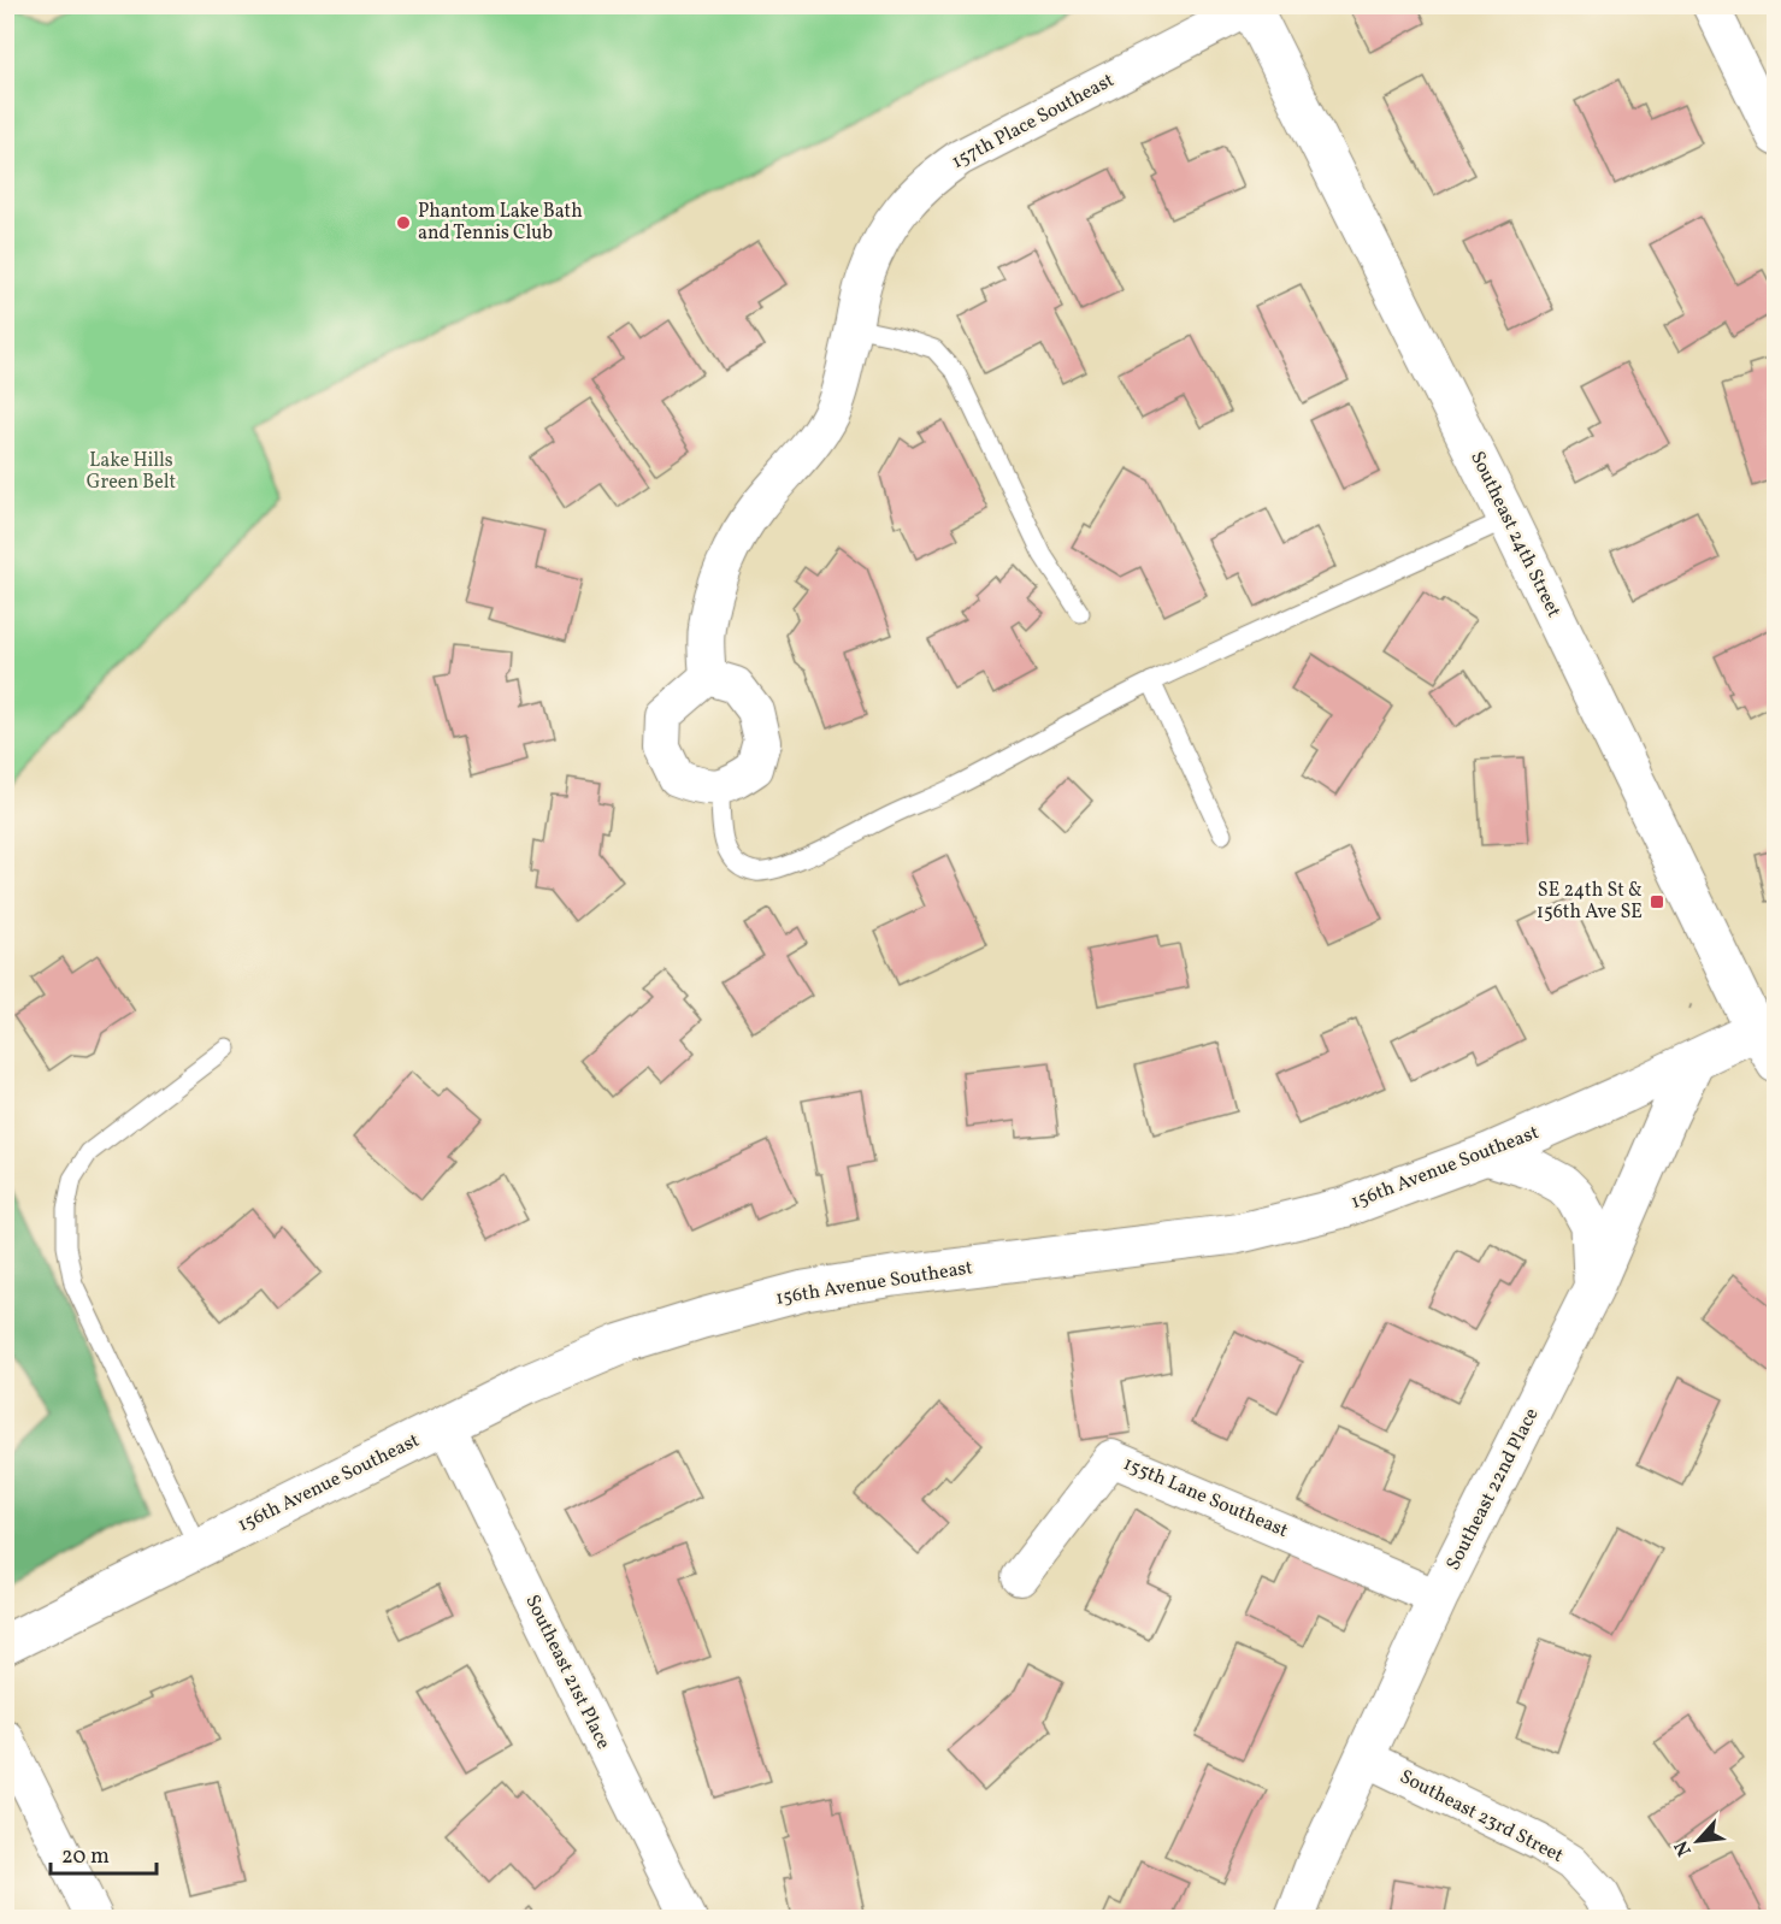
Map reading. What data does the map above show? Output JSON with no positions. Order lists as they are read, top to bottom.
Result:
{
  "streets": {
    "street": [
      "157th Place Southeast",
      "Southeast 24th Street",
      "156th Avenue Southeast",
      "Southeast 22nd Place",
      "155th Lane Southeast",
      "Southeast 21st Place",
      "Southeast 23rd Street"
    ]
  },
  "crossings": [
    ["157th Place Southeast", "Southeast 24th Street"],
    ["Southeast 24th Street", "156th Avenue Southeast"],
    ["156th Avenue Southeast", "Southeast 22nd Place"],
    ["156th Avenue Southeast", "Southeast 21st Place"],
    ["Southeast 22nd Place", "155th Lane Southeast"],
    ["Southeast 22nd Place", "Southeast 23rd Street"]
  ],
  "parks": ["Lake Hills Green Belt"],
  "places": {
    "other": ["Phantom Lake Bath and Tennis Club"],
    "transit": ["SE 24th St & 156th Ave SE"]
  },
  "scale_bar": "20 m",
  "north": "bottom left"
}
